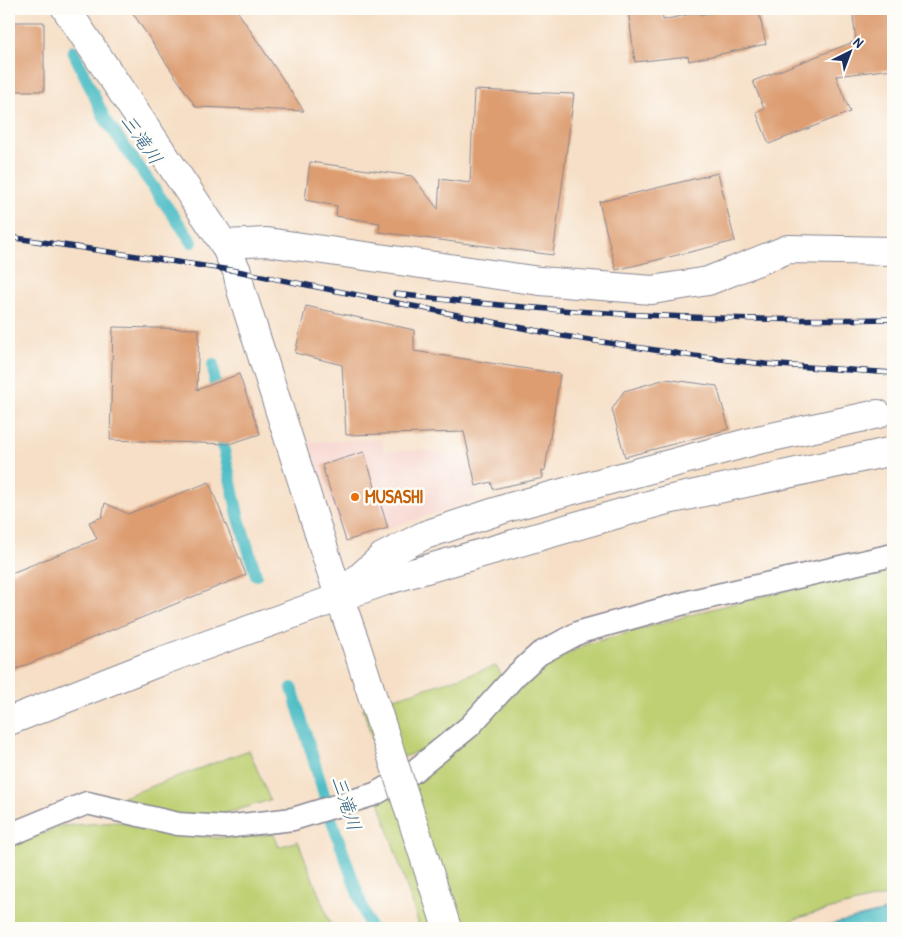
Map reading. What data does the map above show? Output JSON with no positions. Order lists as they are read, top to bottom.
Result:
{
  "water": ["三滝川"],
  "places": ["MUSASHI"],
  "north": "top right"
}
